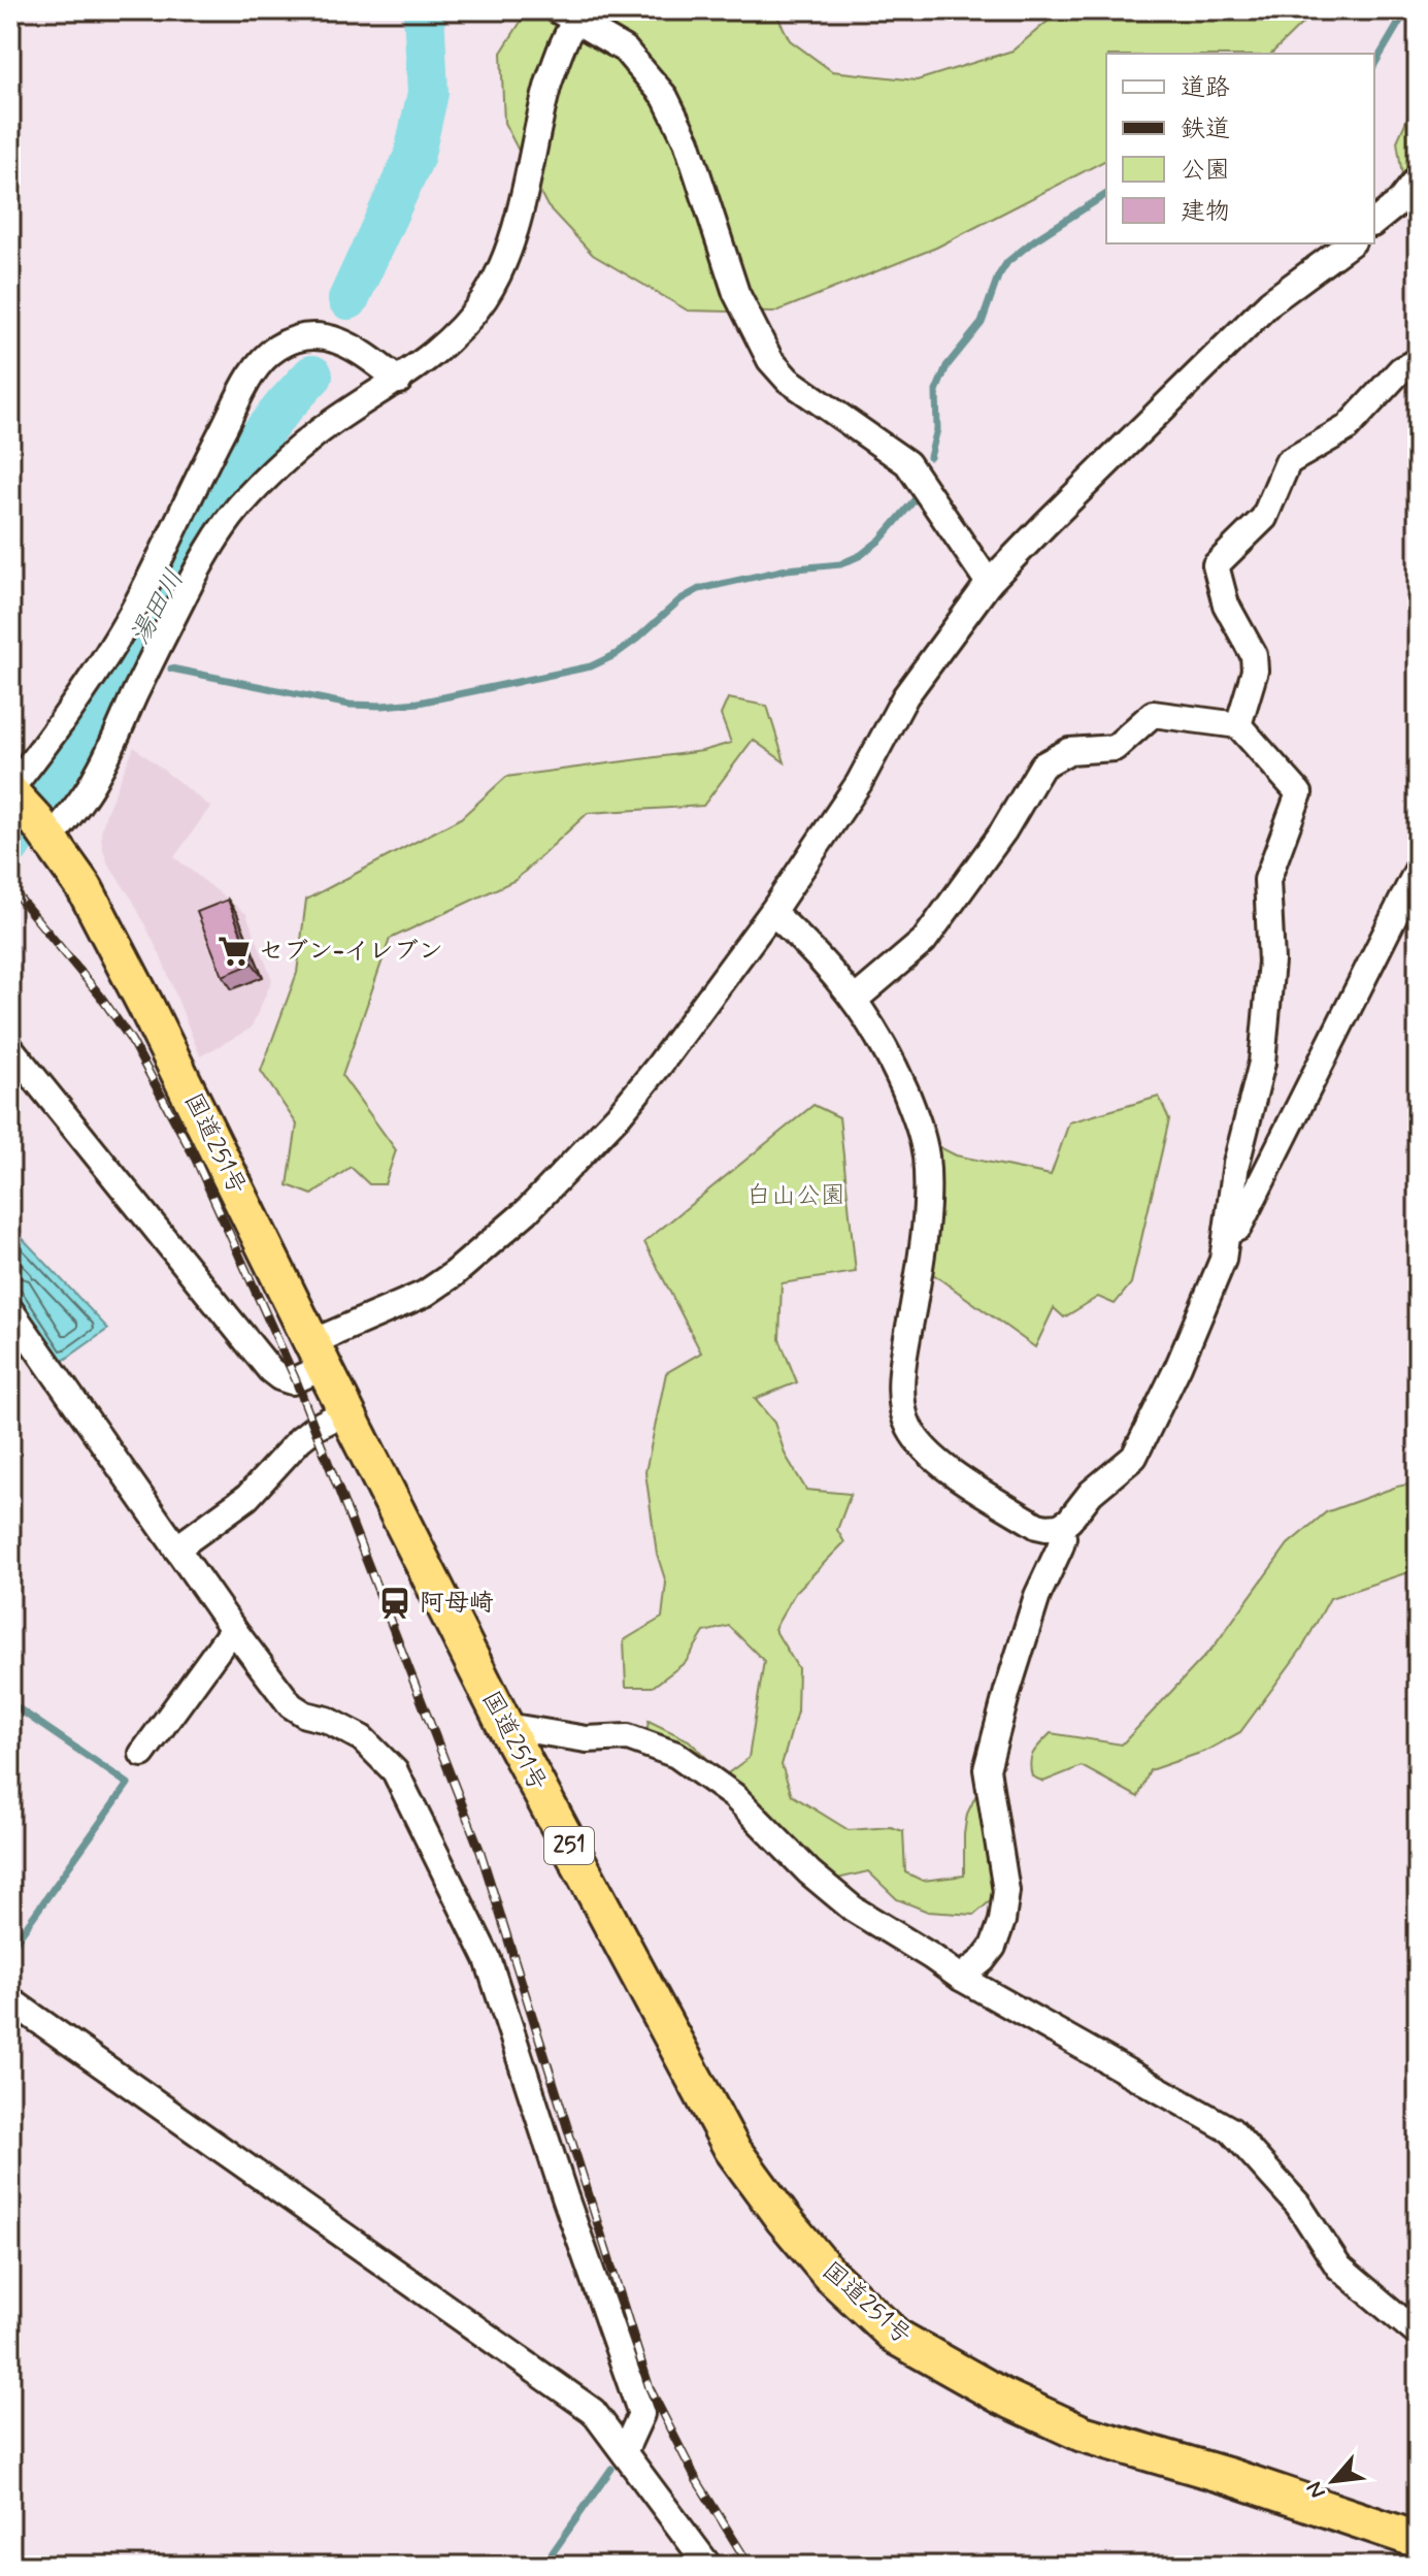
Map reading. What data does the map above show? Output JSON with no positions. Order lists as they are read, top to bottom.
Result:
{
  "streets": {
    "highway": ["国道251号", "251"]
  },
  "water": ["湯田川"],
  "parks": ["白山公園"],
  "places": {
    "supermarket": ["セブン-イレブン"],
    "station": ["阿母崎"]
  },
  "legend": [
    "道路",
    "鉄道",
    "公園",
    "建物"
  ],
  "north": "bottom left"
}
